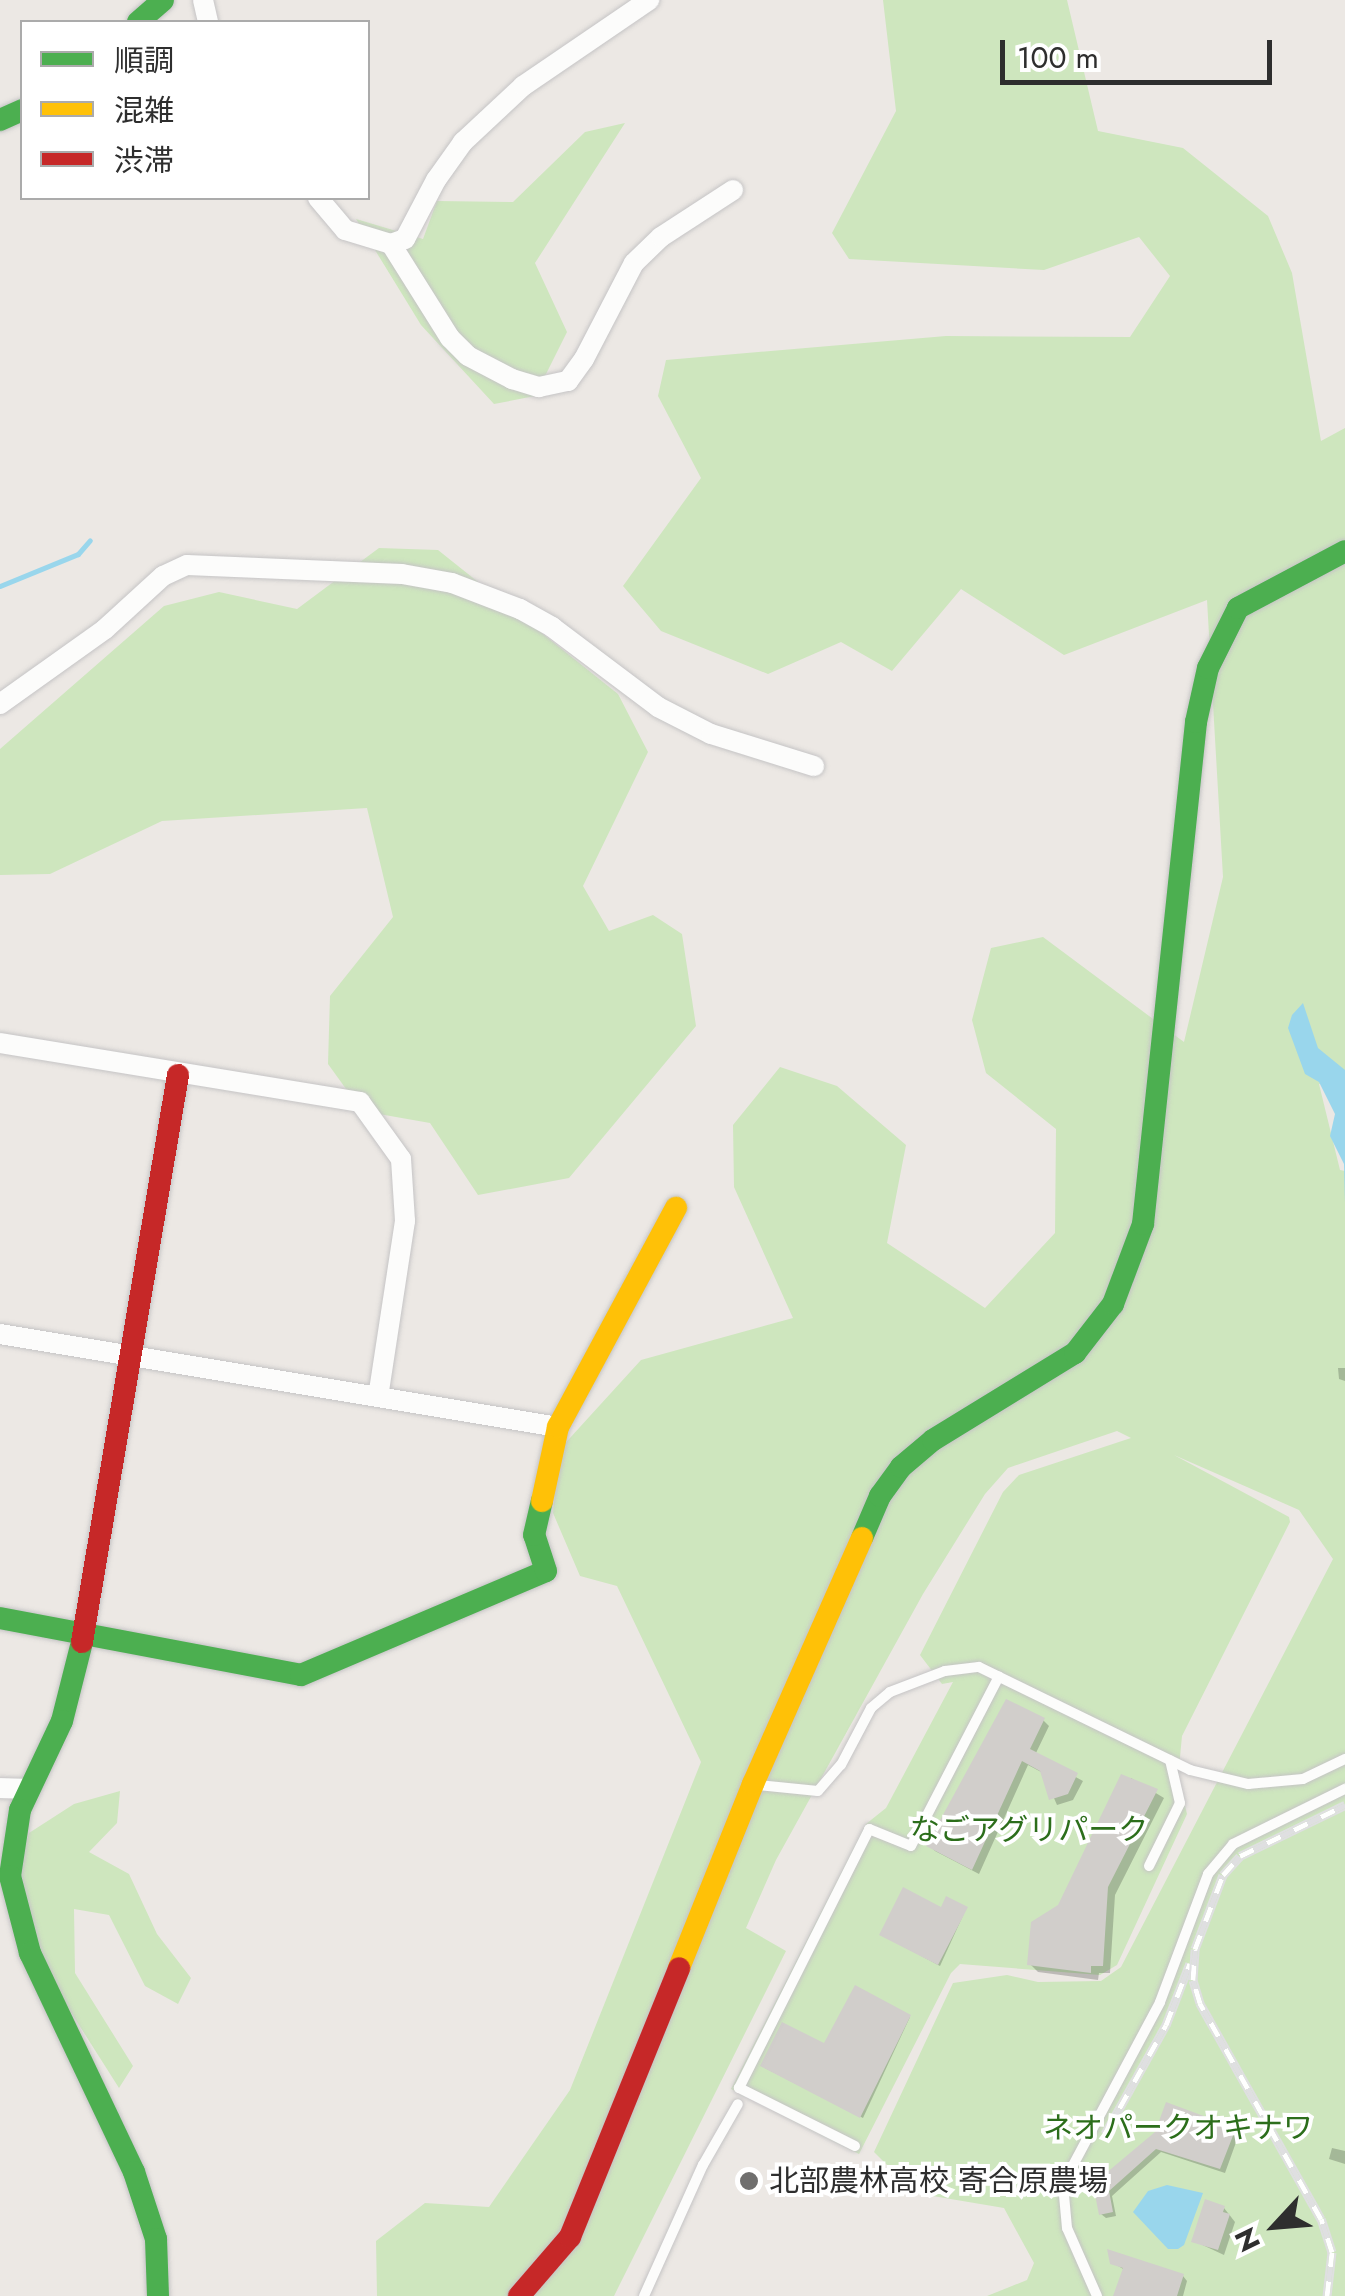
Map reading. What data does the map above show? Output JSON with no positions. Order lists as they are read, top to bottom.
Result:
{
  "parks": ["なごアグリパーク", "ネオパークオキナワ"],
  "places": ["北部農林高校 寄合原農場"],
  "legend": ["順調", "混雑", "渋滞"],
  "scale_bar": "100 m",
  "north": "bottom left"
}
